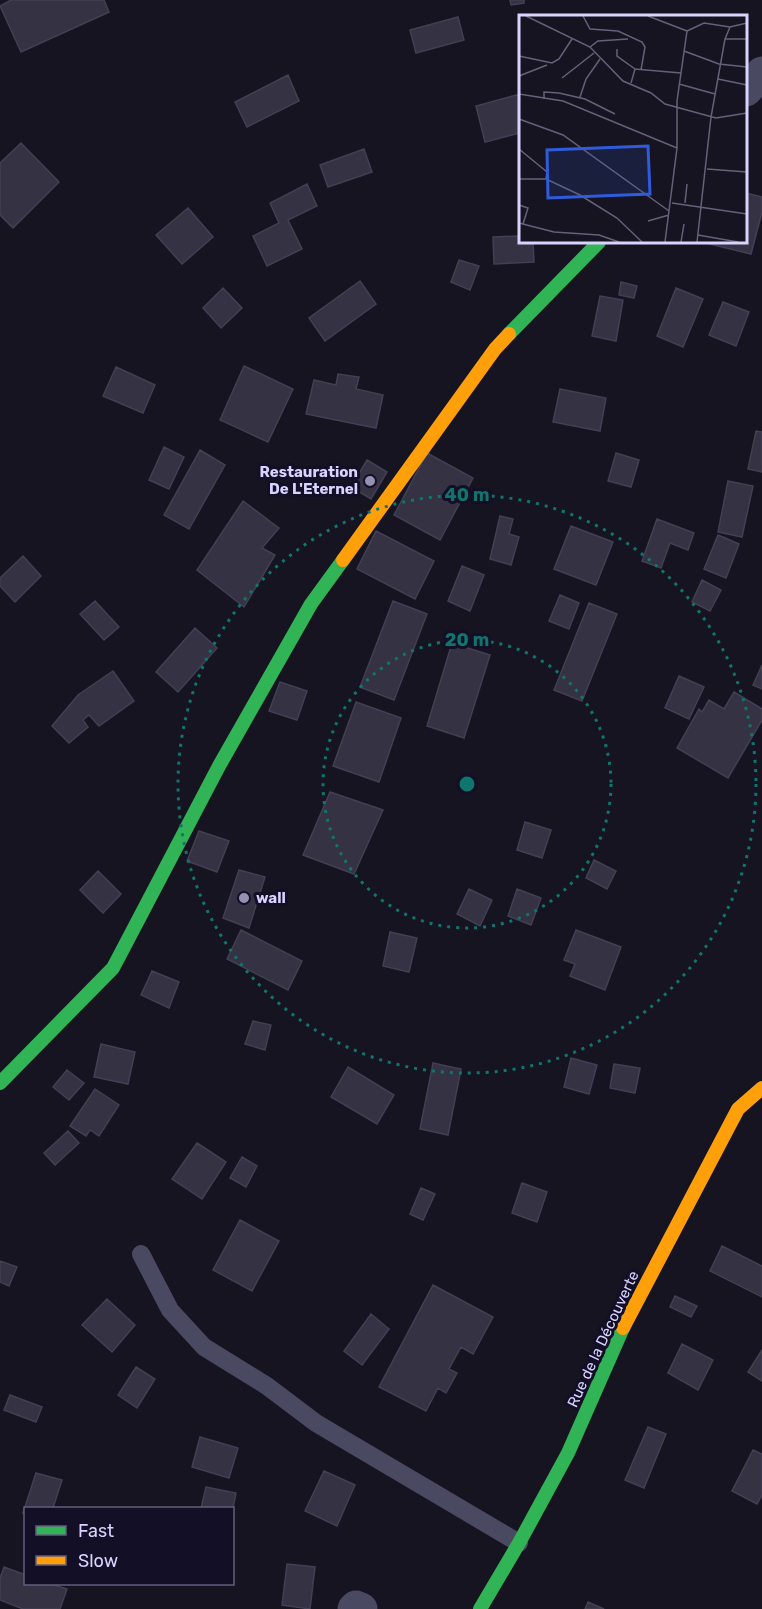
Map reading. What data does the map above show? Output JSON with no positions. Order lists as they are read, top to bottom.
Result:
{
  "streets": {
    "street": ["Rue de la Découverte"]
  },
  "places": ["Restauration De L'Eternel", "wall"],
  "legend": ["Fast", "Slow"],
  "rings": ["40 m", "20 m"]
}
